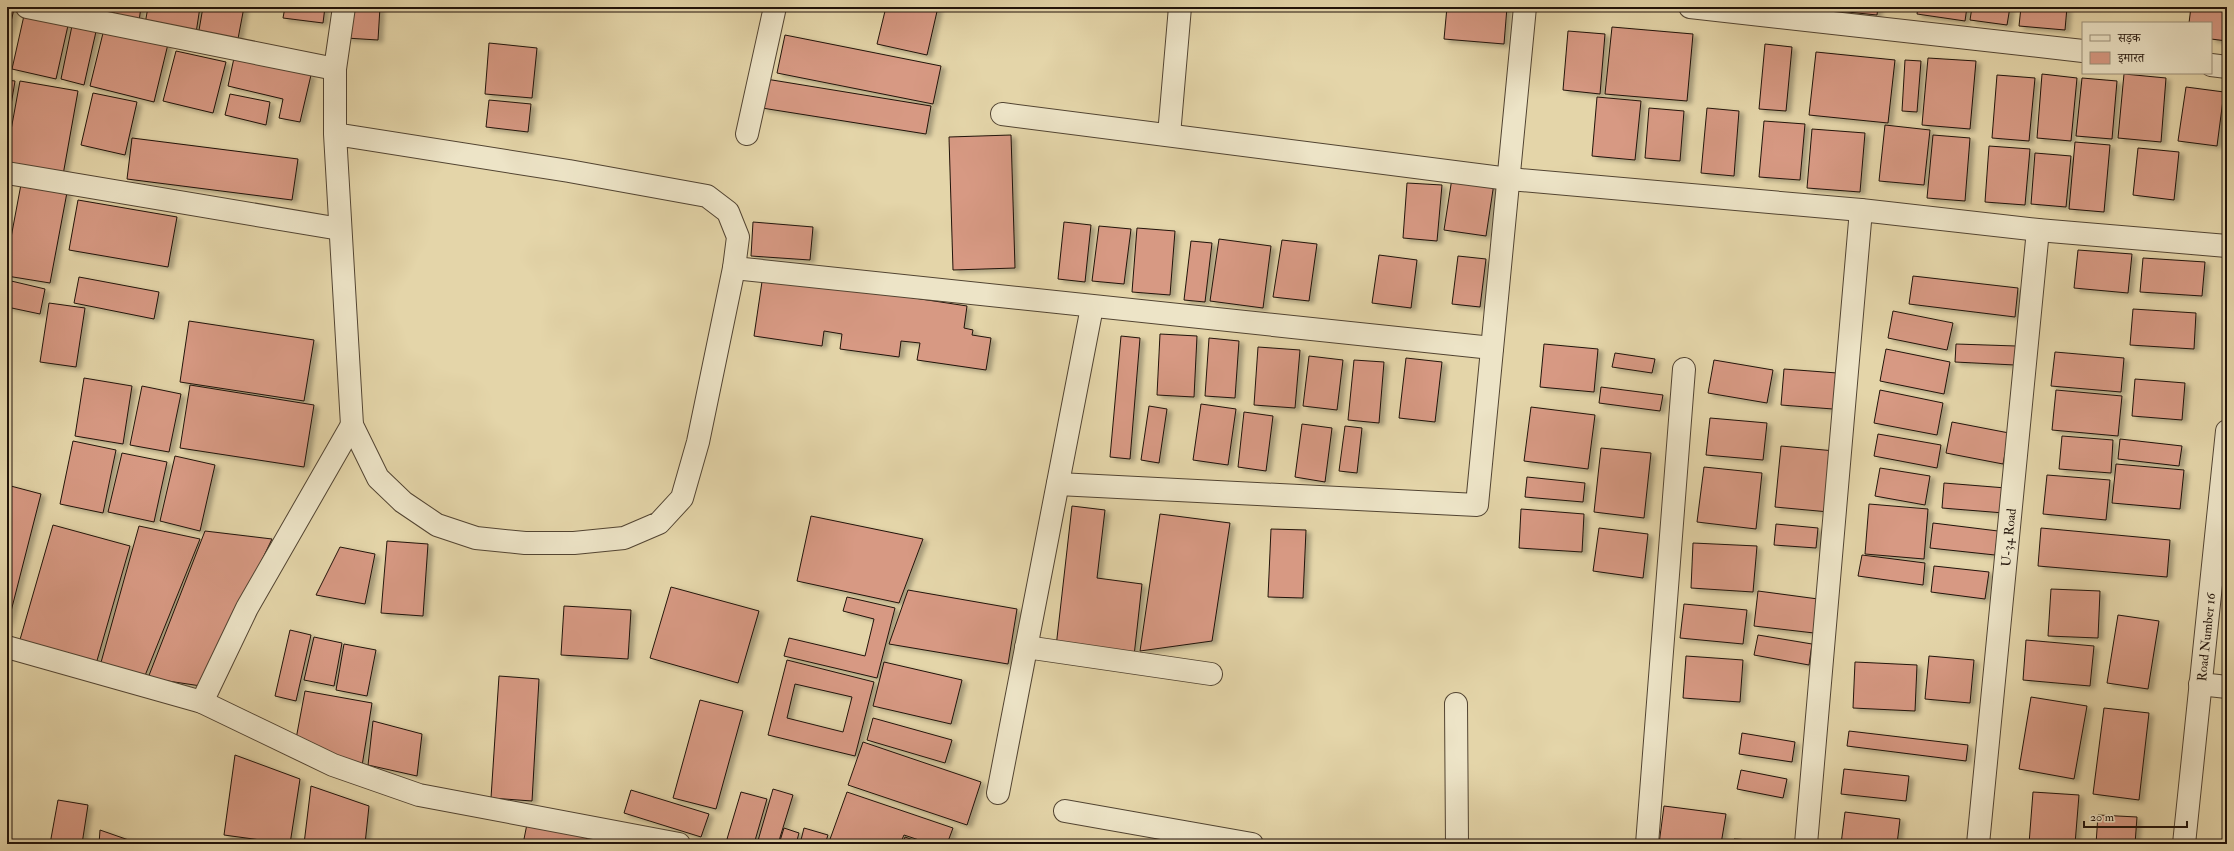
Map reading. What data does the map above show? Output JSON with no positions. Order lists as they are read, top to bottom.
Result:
{
  "streets": {
    "street": ["U-34 Road", "Road Number 16"]
  },
  "legend": ["सड़क", "इमारत"],
  "scale_bar": "20 m"
}
